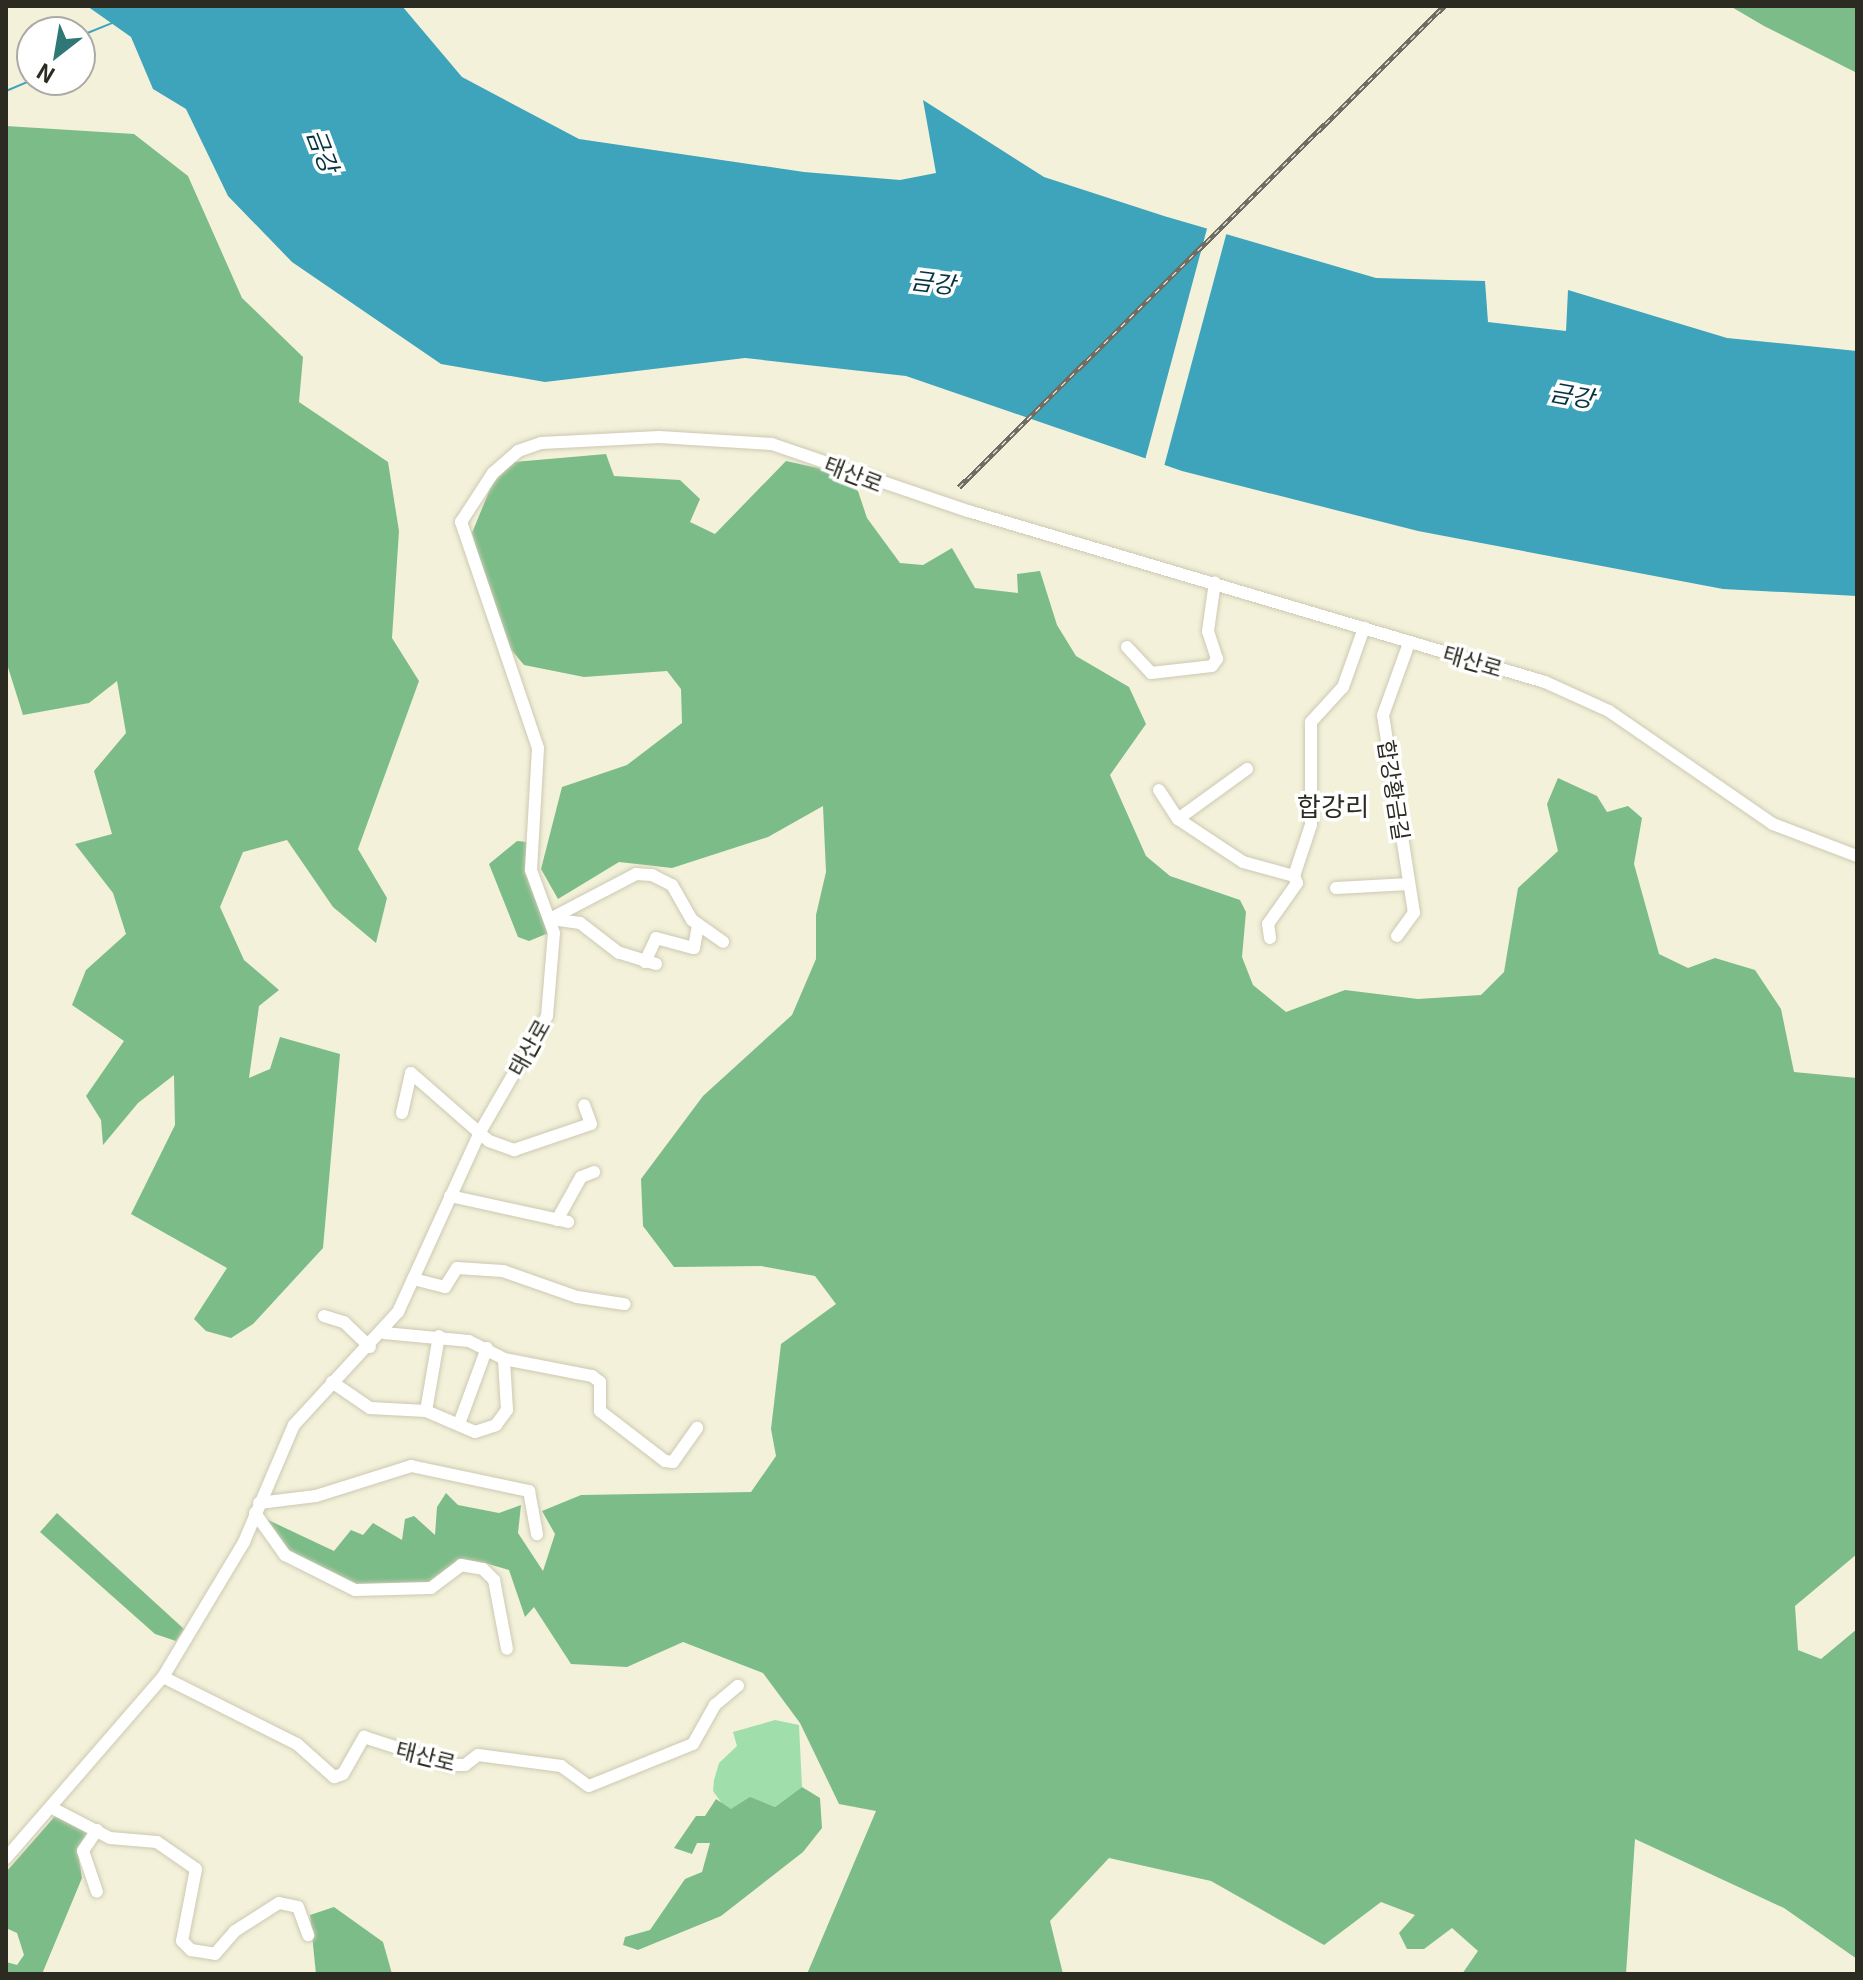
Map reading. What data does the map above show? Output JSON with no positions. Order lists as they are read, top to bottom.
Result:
{
  "streets": {
    "street": ["태산로", "합강황금길"]
  },
  "crossings": [
    ["태산로", "합강황금길"]
  ],
  "districts": ["합강리"],
  "water": ["금강"],
  "north": "bottom left"
}
